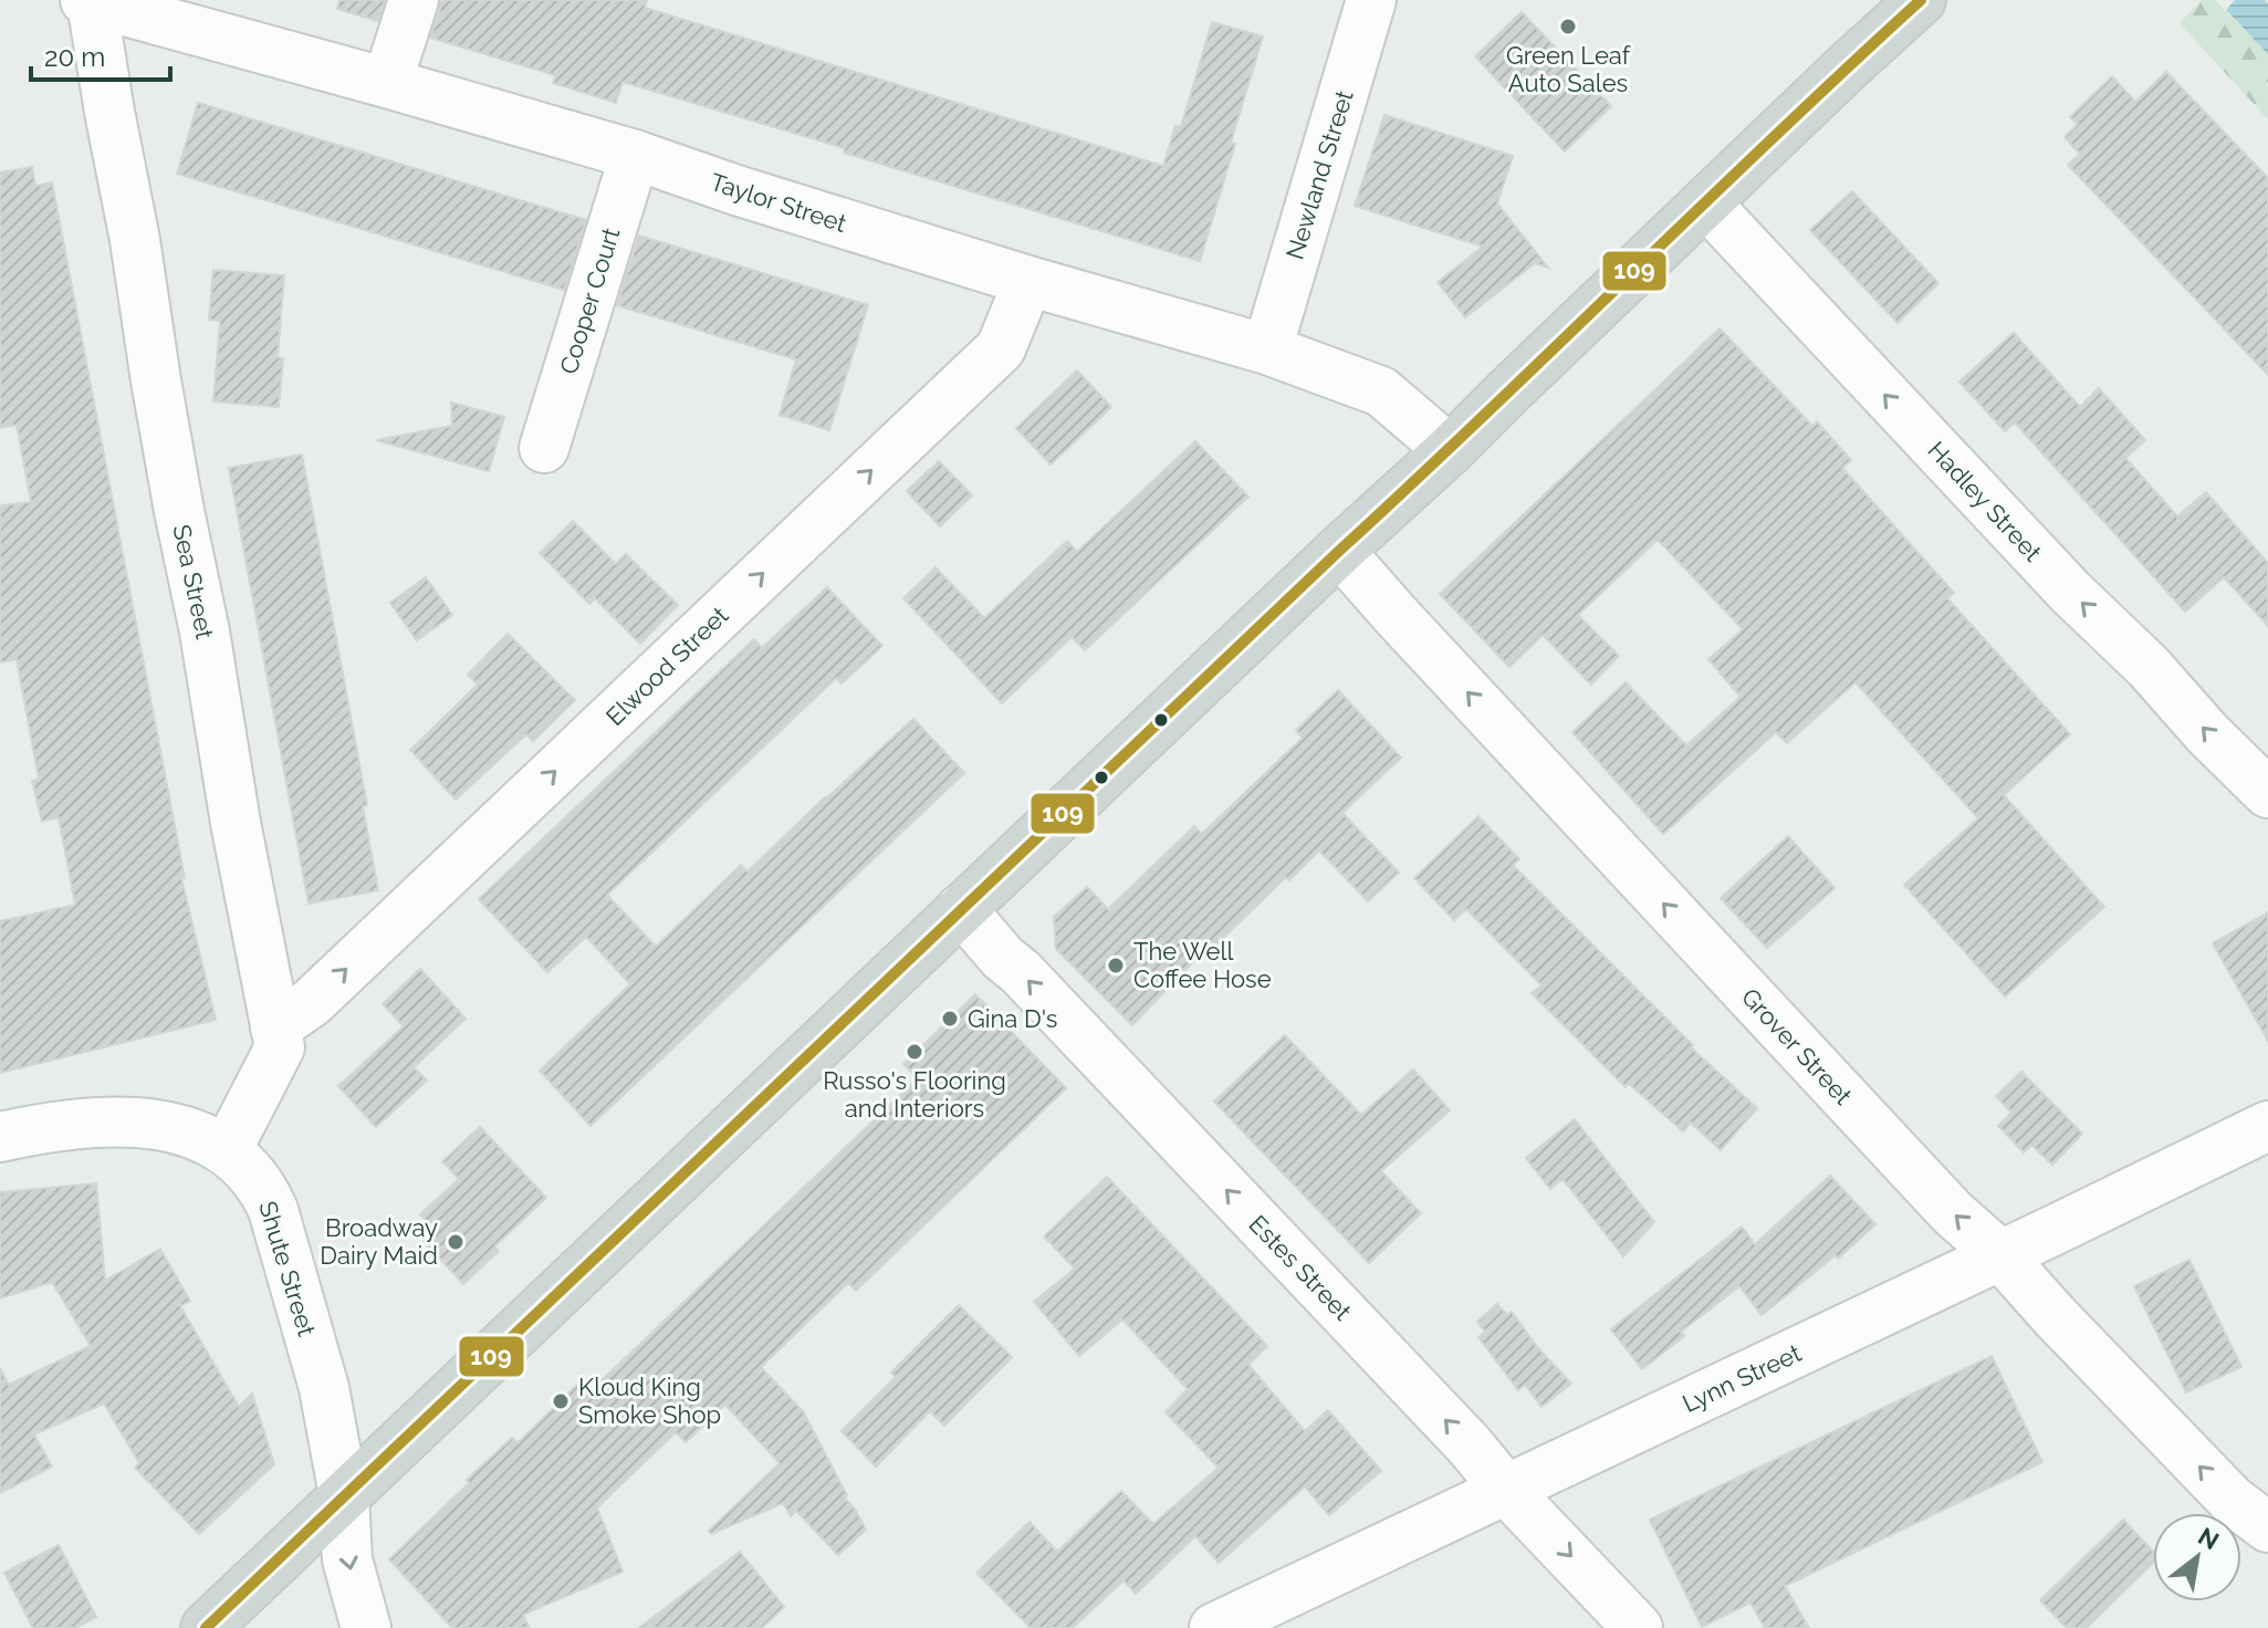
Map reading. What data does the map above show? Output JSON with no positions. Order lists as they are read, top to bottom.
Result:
{
  "streets": {
    "street": [
      "Newland Street",
      "Taylor Street",
      "Cooper Court",
      "Hadley Street",
      "Sea Street",
      "Elwood Street",
      "Grover Street",
      "Estes Street",
      "Shute Street",
      "Lynn Street"
    ]
  },
  "crossings": [
    ["Newland Street", "Taylor Street"],
    ["Taylor Street", "Cooper Court"],
    ["Taylor Street", "Sea Street"],
    ["Taylor Street", "Elwood Street"],
    ["Sea Street", "Elwood Street"],
    ["Sea Street", "Shute Street"],
    ["Grover Street", "Lynn Street"],
    ["Estes Street", "Lynn Street"]
  ],
  "one_way": ["Hadley Street", "Elwood Street", "Grover Street"],
  "places": [
    "Green Leaf Auto Sales",
    "The Well Coffee Hose",
    "Gina D's",
    "Russo's Flooring and Interiors",
    "Broadway Dairy Maid",
    "Kloud King Smoke Shop"
  ],
  "lines": ["transit line 109"],
  "scale_bar": "20 m",
  "north": "top right"
}
